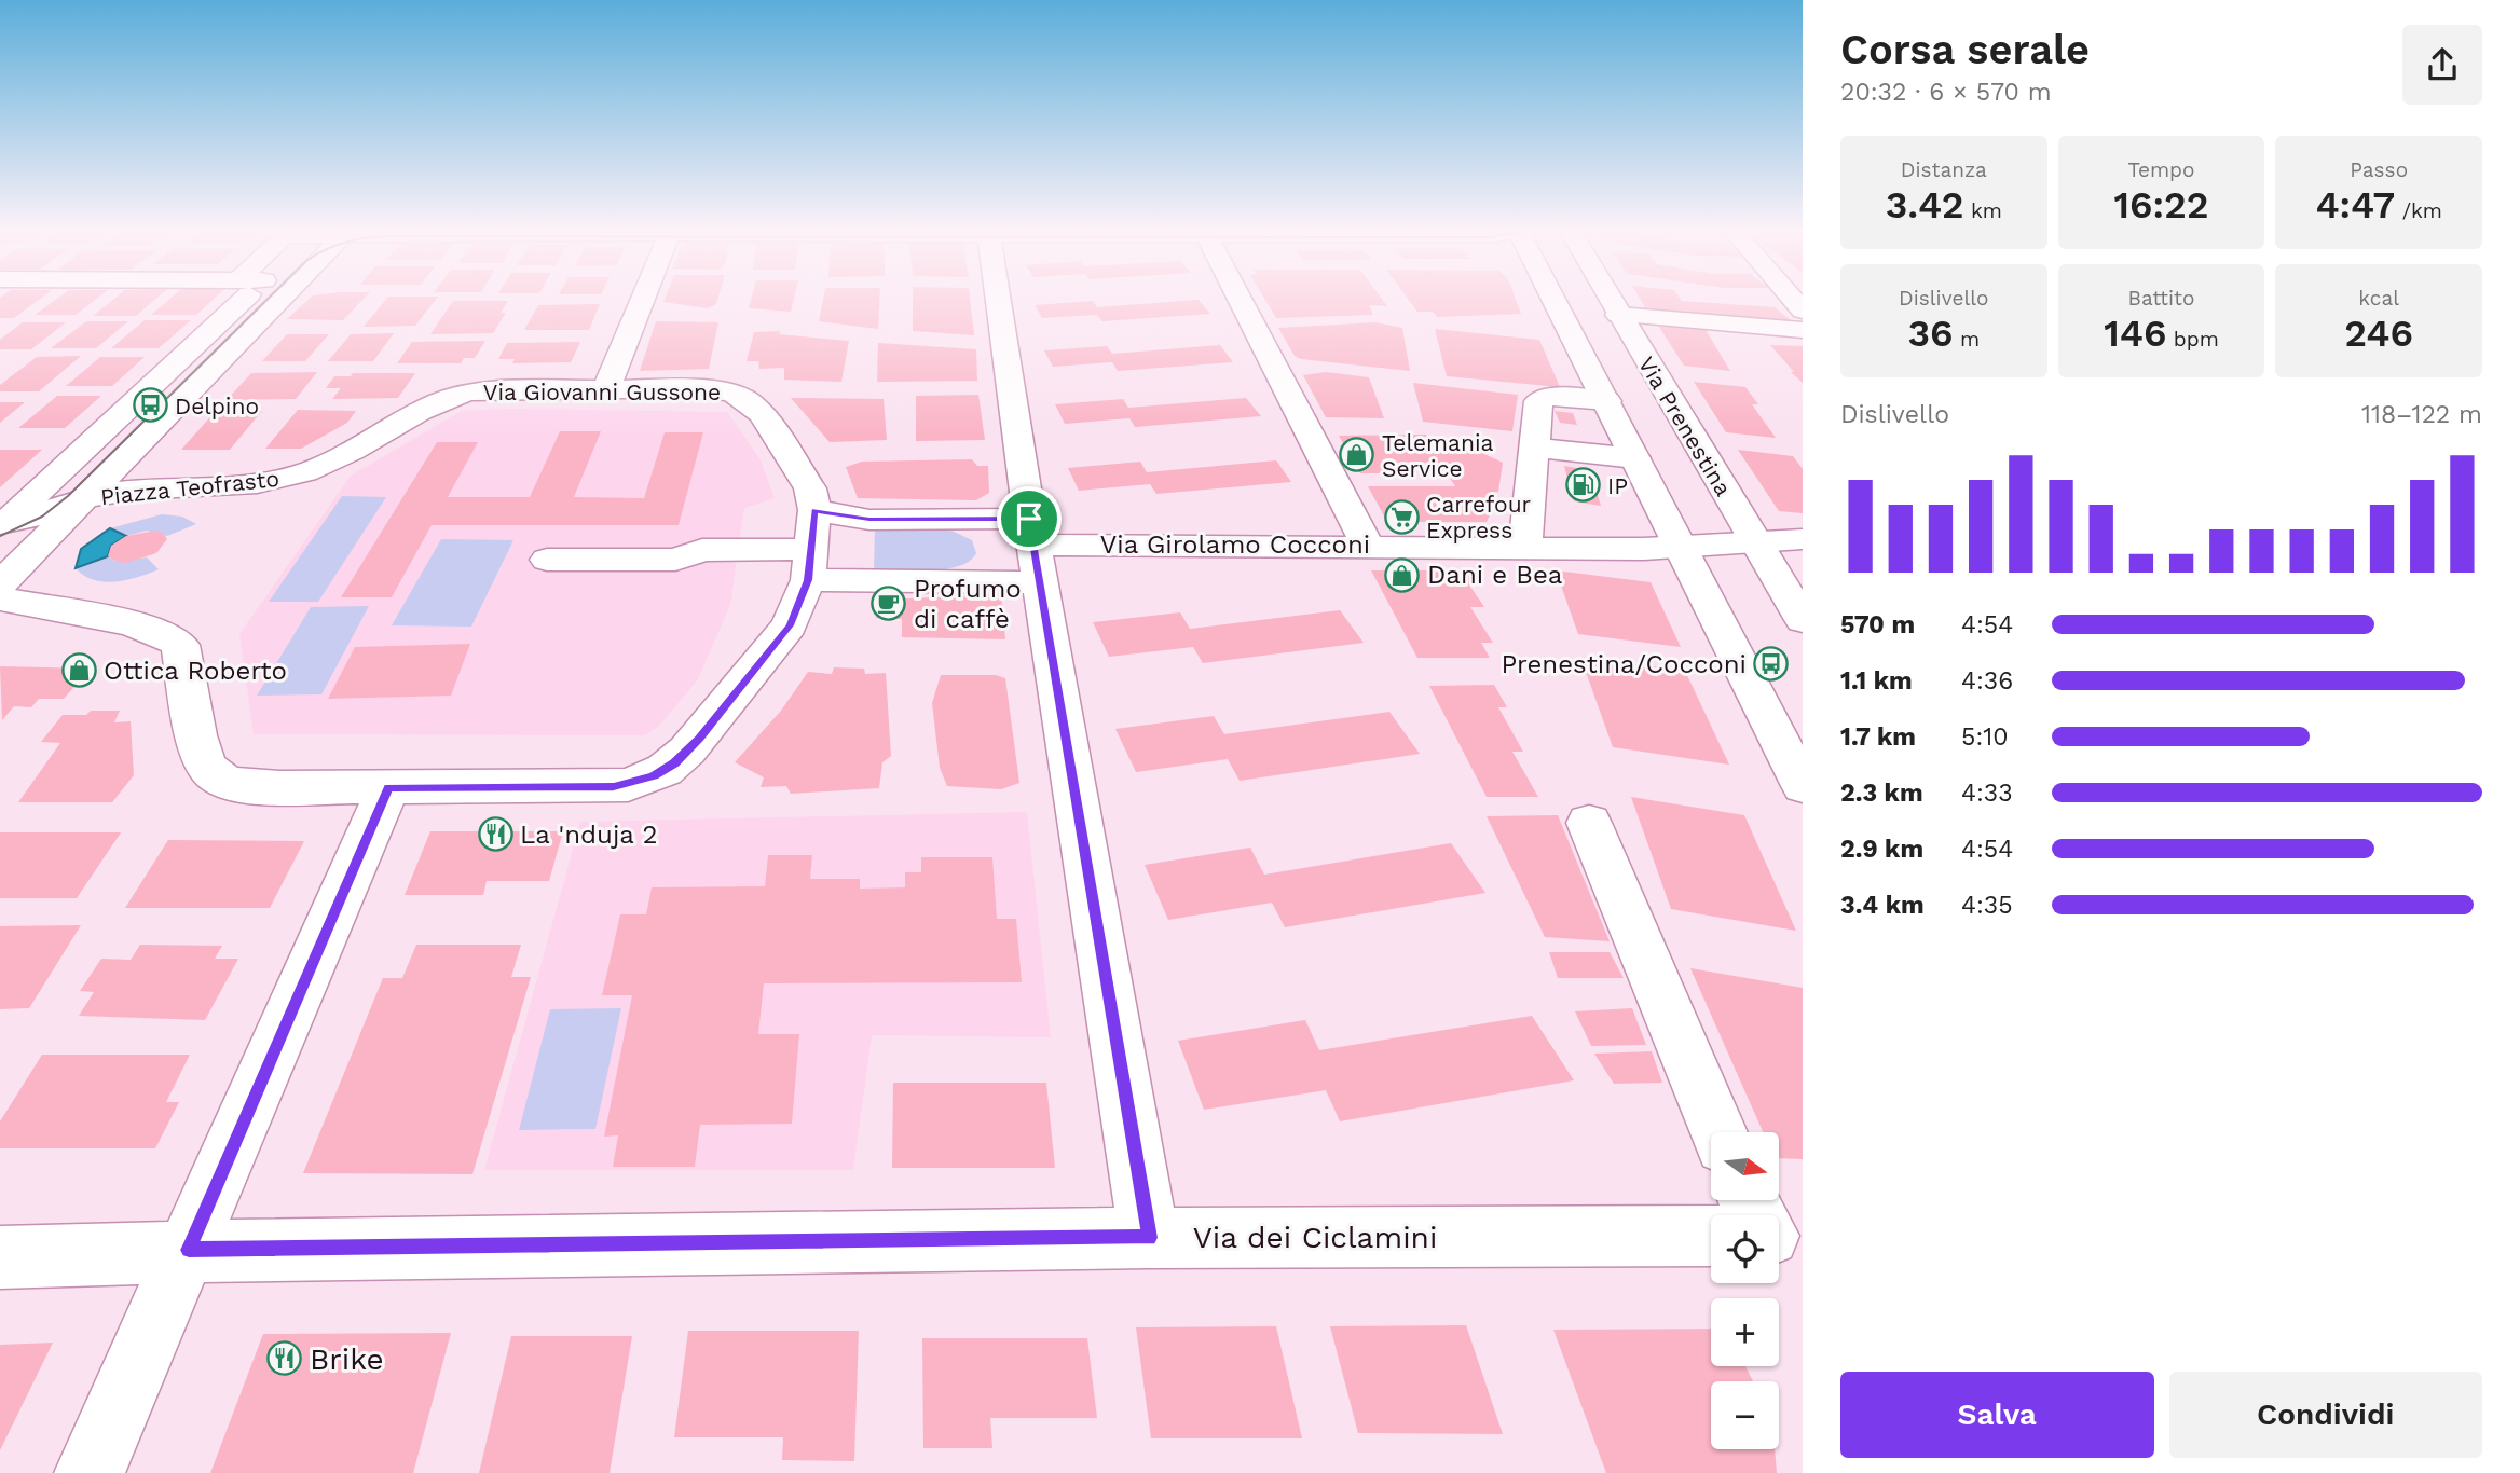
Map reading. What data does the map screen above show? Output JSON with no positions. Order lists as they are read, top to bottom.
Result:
{
  "streets": {
    "street": [
      "Via Giovanni Gussone",
      "Via Prenestina",
      "Piazza Teofrasto",
      "Via Girolamo Cocconi",
      "Via dei Ciclamini"
    ]
  },
  "crossings": [
    ["Via Giovanni Gussone", "Piazza Teofrasto"],
    ["Via Prenestina", "Via Girolamo Cocconi"]
  ],
  "places": {
    "bus stop": ["Delpino", "Prenestina/Cocconi"],
    "shop": ["Telemania Service", "Dani e Bea", "Ottica Roberto"],
    "fuel station": ["IP"],
    "supermarket": ["Carrefour Express"],
    "cafe": ["Profumo di caffè"],
    "restaurant": ["La 'nduja 2", "Brike"]
  },
  "north": "right",
  "page": {
    "heading": ["Corsa serale", "20:32 · 6 × 570 m"],
    "stats": [
      ["Distanza", "3.42 km"],
      ["Tempo", "16:22"],
      ["Passo", "4:47 /km"],
      ["Dislivello", "36 m"],
      ["Battito", "146 bpm"],
      ["kcal", "246"]
    ],
    "chart": ["Dislivello", "118–122 m"],
    "list": [
      {
        "name": "570 m",
        "note": "4:54"
      },
      {
        "name": "1.1 km",
        "note": "4:36"
      },
      {
        "name": "1.7 km",
        "note": "5:10"
      },
      {
        "name": "2.3 km",
        "note": "4:33"
      },
      {
        "name": "2.9 km",
        "note": "4:54"
      },
      {
        "name": "3.4 km",
        "note": "4:35"
      }
    ],
    "map_buttons": ["+", "−"],
    "buttons": ["Salva", "Condividi"]
  }
}
